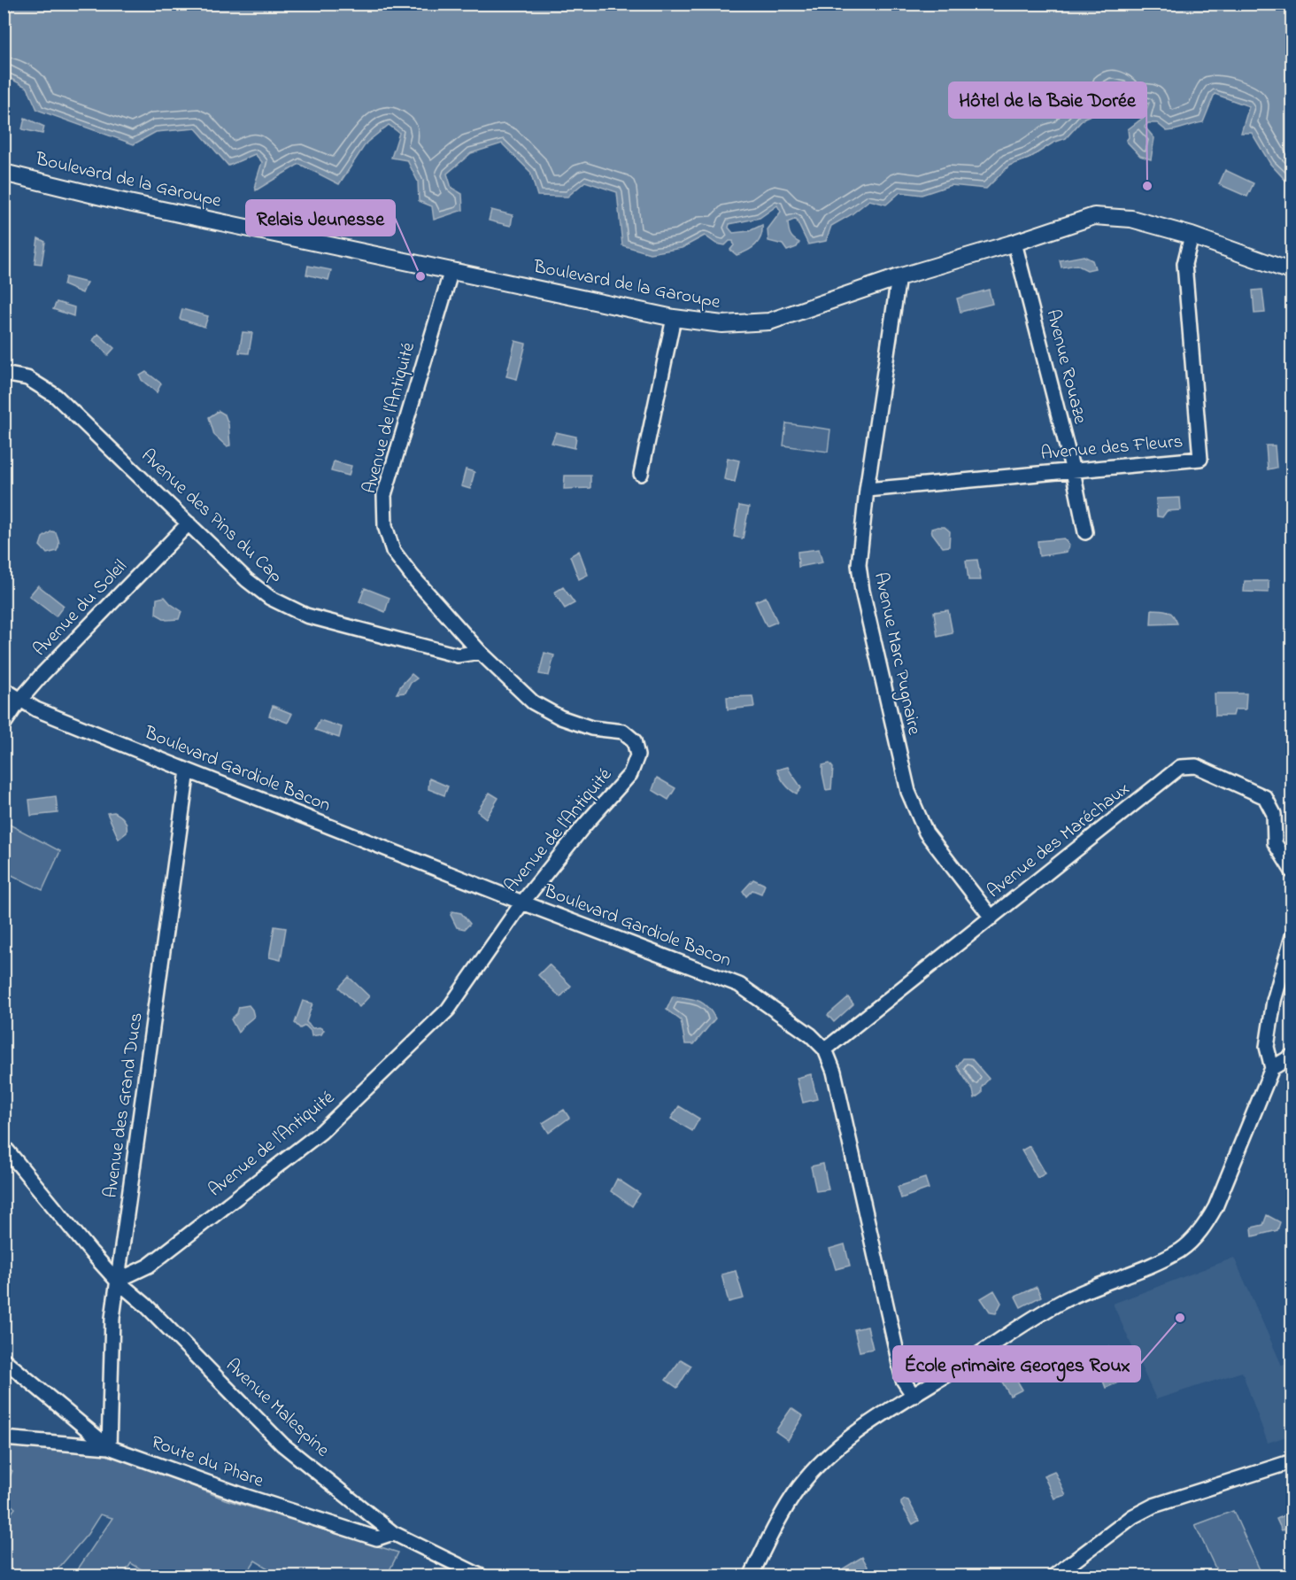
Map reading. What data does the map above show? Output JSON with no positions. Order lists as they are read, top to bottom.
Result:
{
  "streets": {
    "street": [
      "Boulevard de la Garoupe",
      "Avenue Rouaze",
      "Avenue de l'Antiquité",
      "Avenue des Fleurs",
      "Avenue des Pins du Cap",
      "Avenue du Soleil",
      "Avenue Marc Pugnaire",
      "Boulevard Gardiole Bacon",
      "Avenue des Maréchaux",
      "Avenue des Grand Ducs",
      "Avenue Malespine",
      "Route du Phare"
    ]
  },
  "crossings": [
    ["Boulevard de la Garoupe", "Avenue Rouaze"],
    ["Boulevard de la Garoupe", "Avenue de l'Antiquité"],
    ["Boulevard de la Garoupe", "Avenue des Fleurs"],
    ["Boulevard de la Garoupe", "Avenue Marc Pugnaire"],
    ["Avenue Rouaze", "Avenue des Fleurs"],
    ["Avenue de l'Antiquité", "Avenue des Pins du Cap"],
    ["Avenue de l'Antiquité", "Boulevard Gardiole Bacon"],
    ["Avenue de l'Antiquité", "Avenue des Grand Ducs"],
    ["Avenue de l'Antiquité", "Avenue Malespine"],
    ["Avenue des Fleurs", "Avenue Marc Pugnaire"],
    ["Avenue des Pins du Cap", "Avenue du Soleil"],
    ["Avenue du Soleil", "Boulevard Gardiole Bacon"],
    ["Avenue Marc Pugnaire", "Avenue des Maréchaux"],
    ["Boulevard Gardiole Bacon", "Avenue des Maréchaux"],
    ["Boulevard Gardiole Bacon", "Avenue des Grand Ducs"],
    ["Avenue des Grand Ducs", "Avenue Malespine"],
    ["Avenue des Grand Ducs", "Route du Phare"],
    ["Avenue Malespine", "Route du Phare"]
  ],
  "places": ["Hôtel de la Baie Dorée", "Relais Jeunesse", "École primaire Georges Roux"]
}
